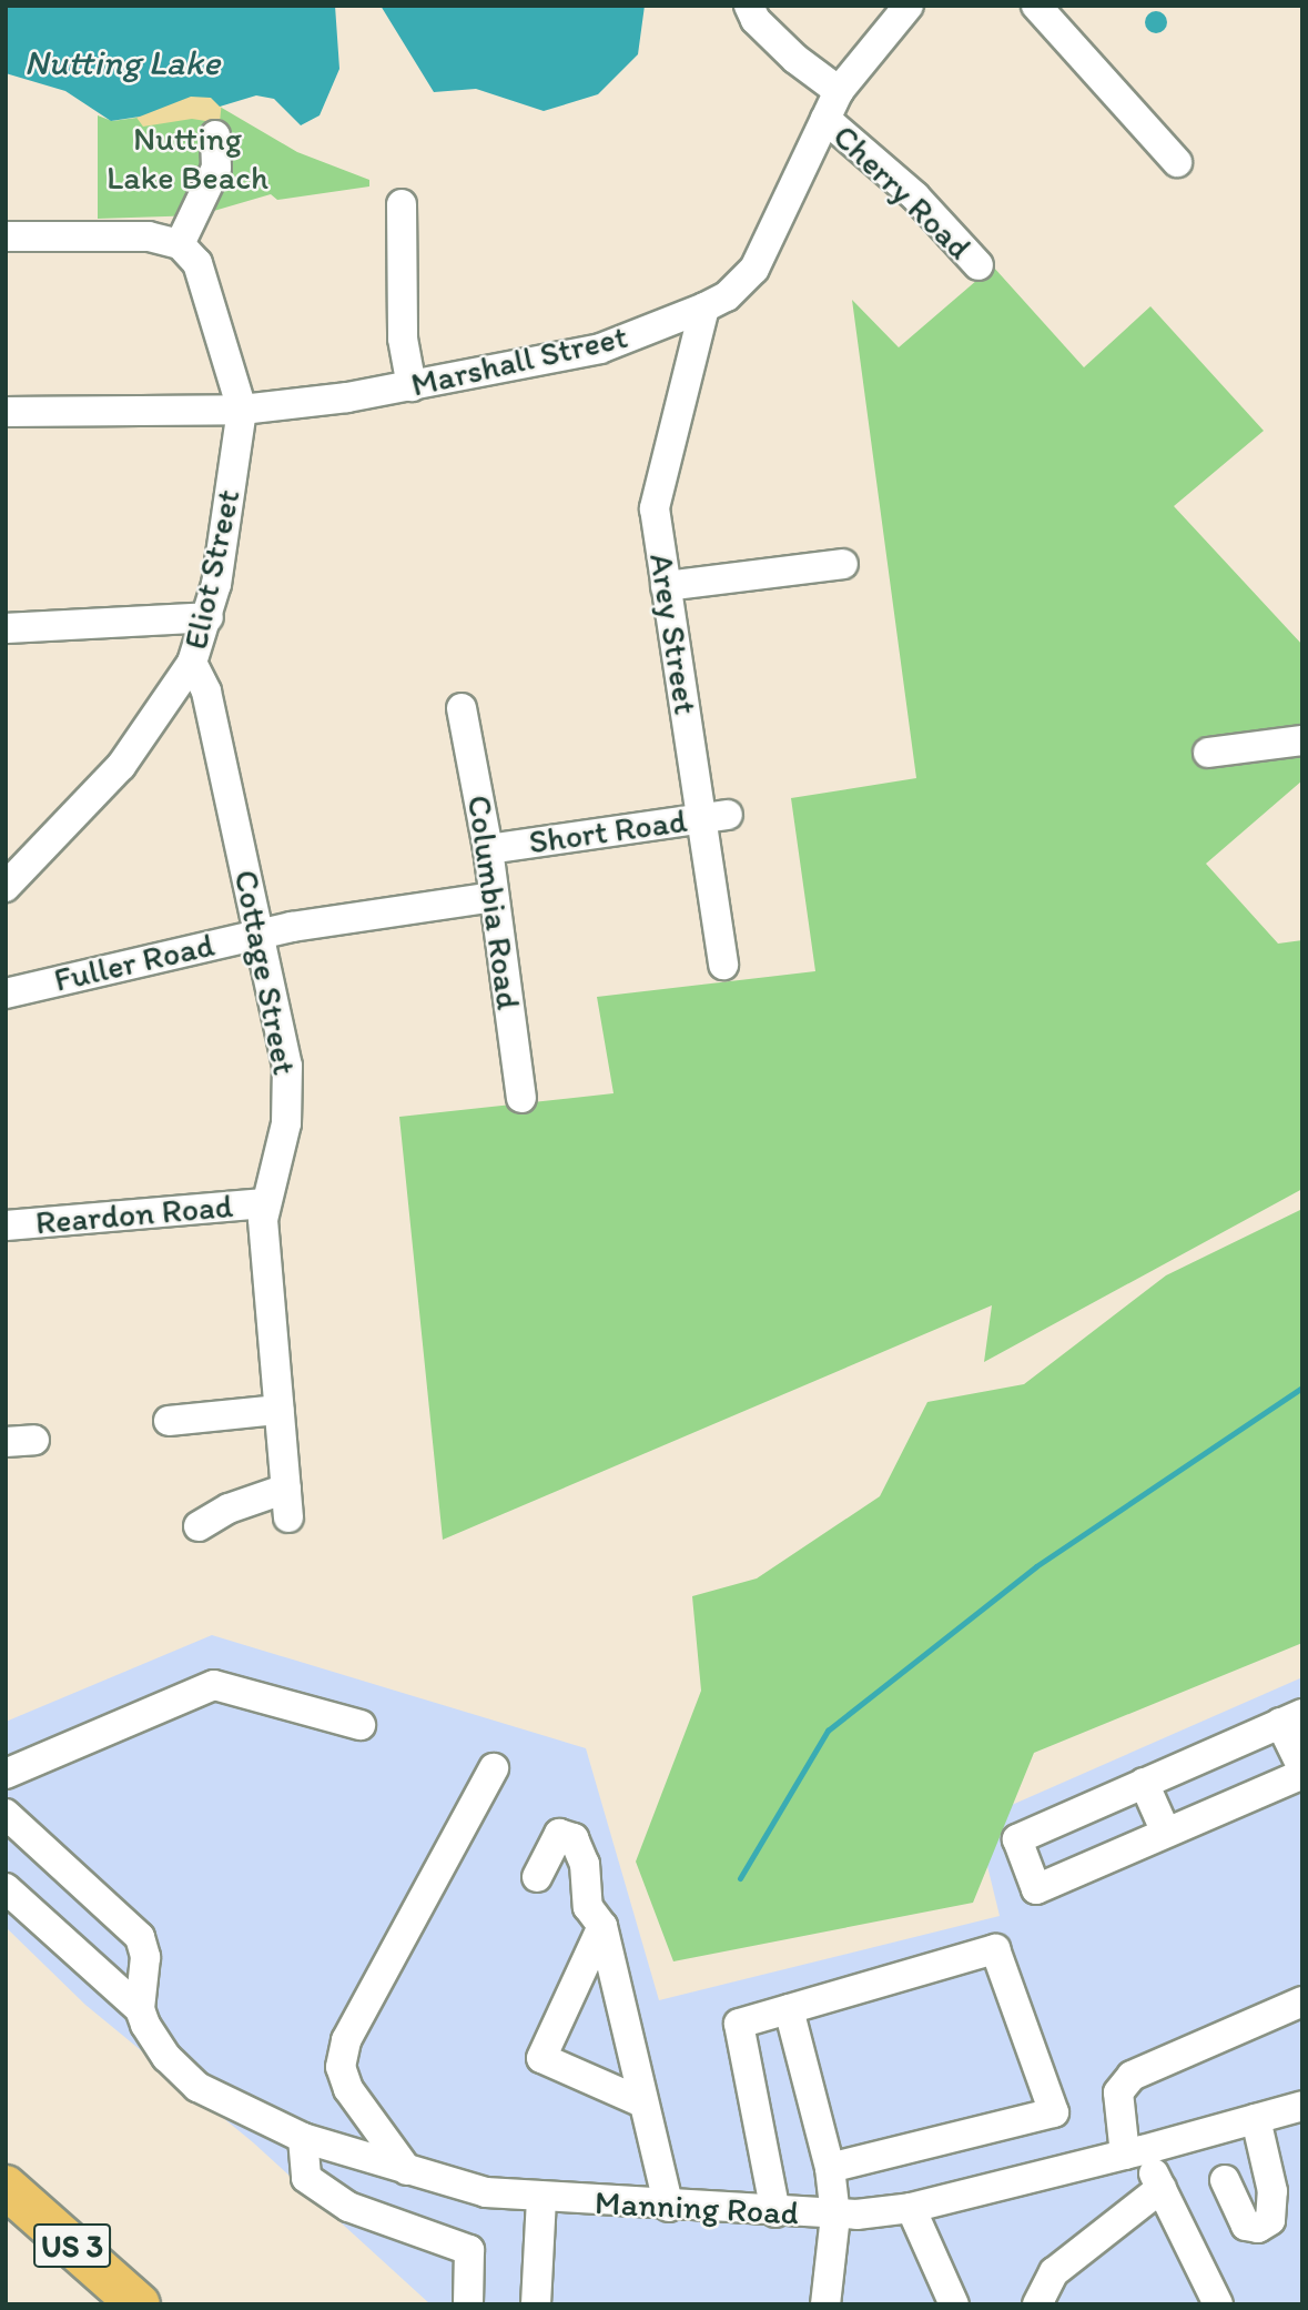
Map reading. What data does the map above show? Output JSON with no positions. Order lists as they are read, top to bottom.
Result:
{
  "streets": {
    "highway": ["US 3"],
    "street": [
      "Cherry Road",
      "Marshall Street",
      "Eliot Street",
      "Arey Street",
      "Short Road",
      "Columbia Road",
      "Fuller Road",
      "Cottage Street",
      "Reardon Road",
      "Manning Road"
    ]
  },
  "crossings": [
    ["Cherry Road", "Marshall Street"],
    ["Marshall Street", "Eliot Street"],
    ["Marshall Street", "Arey Street"],
    ["Eliot Street", "Cottage Street"],
    ["Arey Street", "Short Road"],
    ["Short Road", "Columbia Road"],
    ["Columbia Road", "Fuller Road"],
    ["Fuller Road", "Cottage Street"],
    ["Cottage Street", "Reardon Road"]
  ],
  "water": ["Nutting Lake"],
  "parks": ["Nutting Lake Beach"]
}
